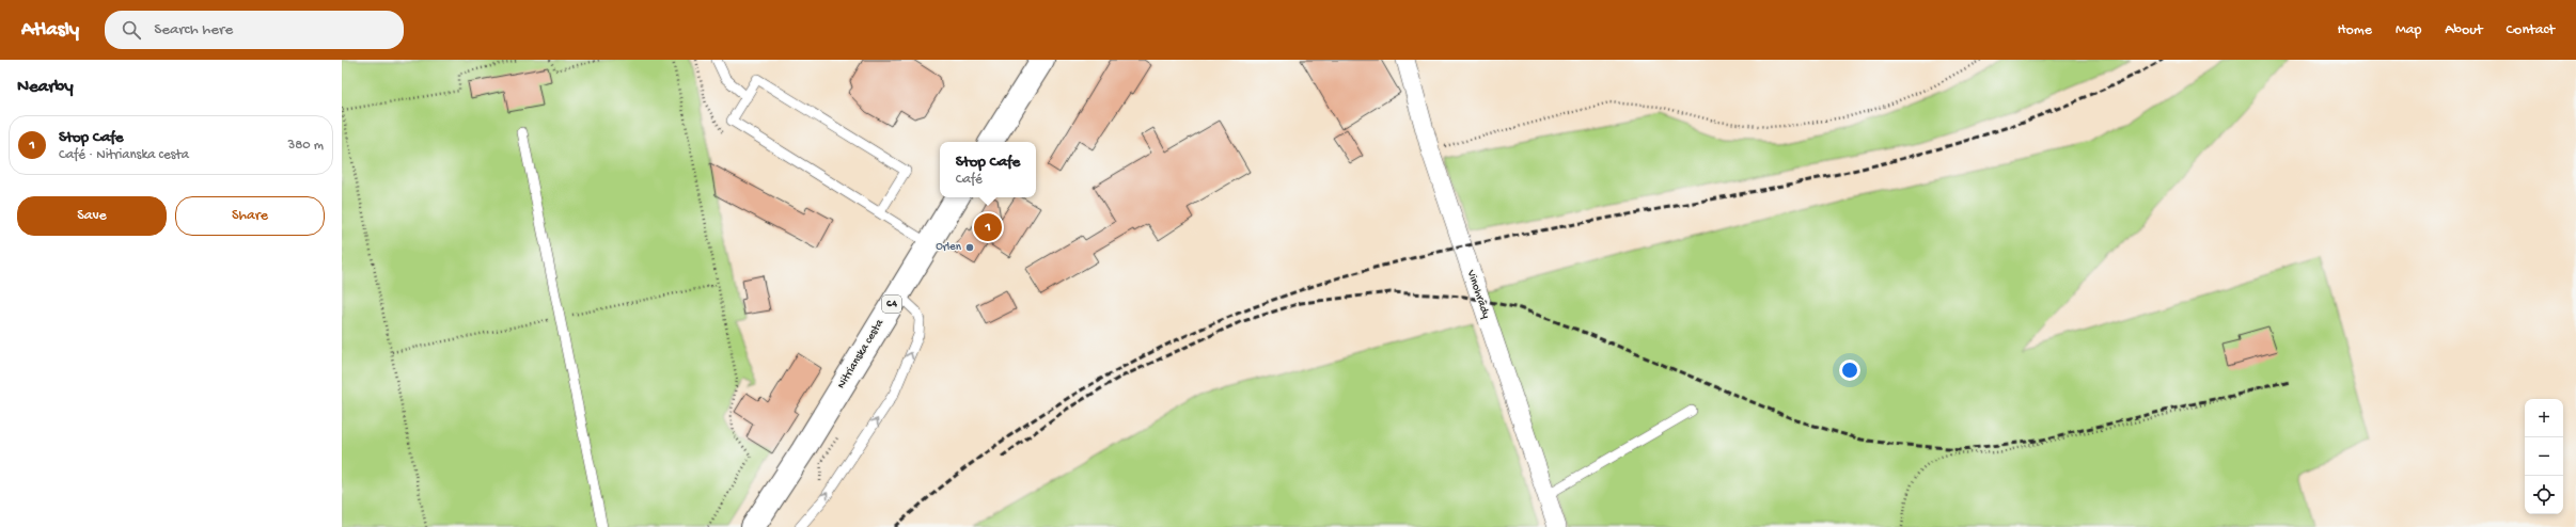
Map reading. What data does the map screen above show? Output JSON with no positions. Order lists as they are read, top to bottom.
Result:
{
  "streets": {
    "main road": ["64", "Nitrianska cesta"],
    "street": ["Vinohrady"]
  },
  "places": ["Orlen"],
  "page": {
    "header": "Atlasly",
    "search": "Search here",
    "nav": [
      "Home",
      "Map",
      "About",
      "Contact"
    ],
    "heading": "Nearby",
    "list": [
      {
        "mark": "1",
        "name": "Stop Cafe",
        "note": "Café · Nitrianska cesta",
        "value": "380 m"
      }
    ],
    "popup": ["Stop Cafe", "Café"],
    "buttons": ["Save", "Share"],
    "pins": "1",
    "map_buttons": ["+", "−"]
  }
}
